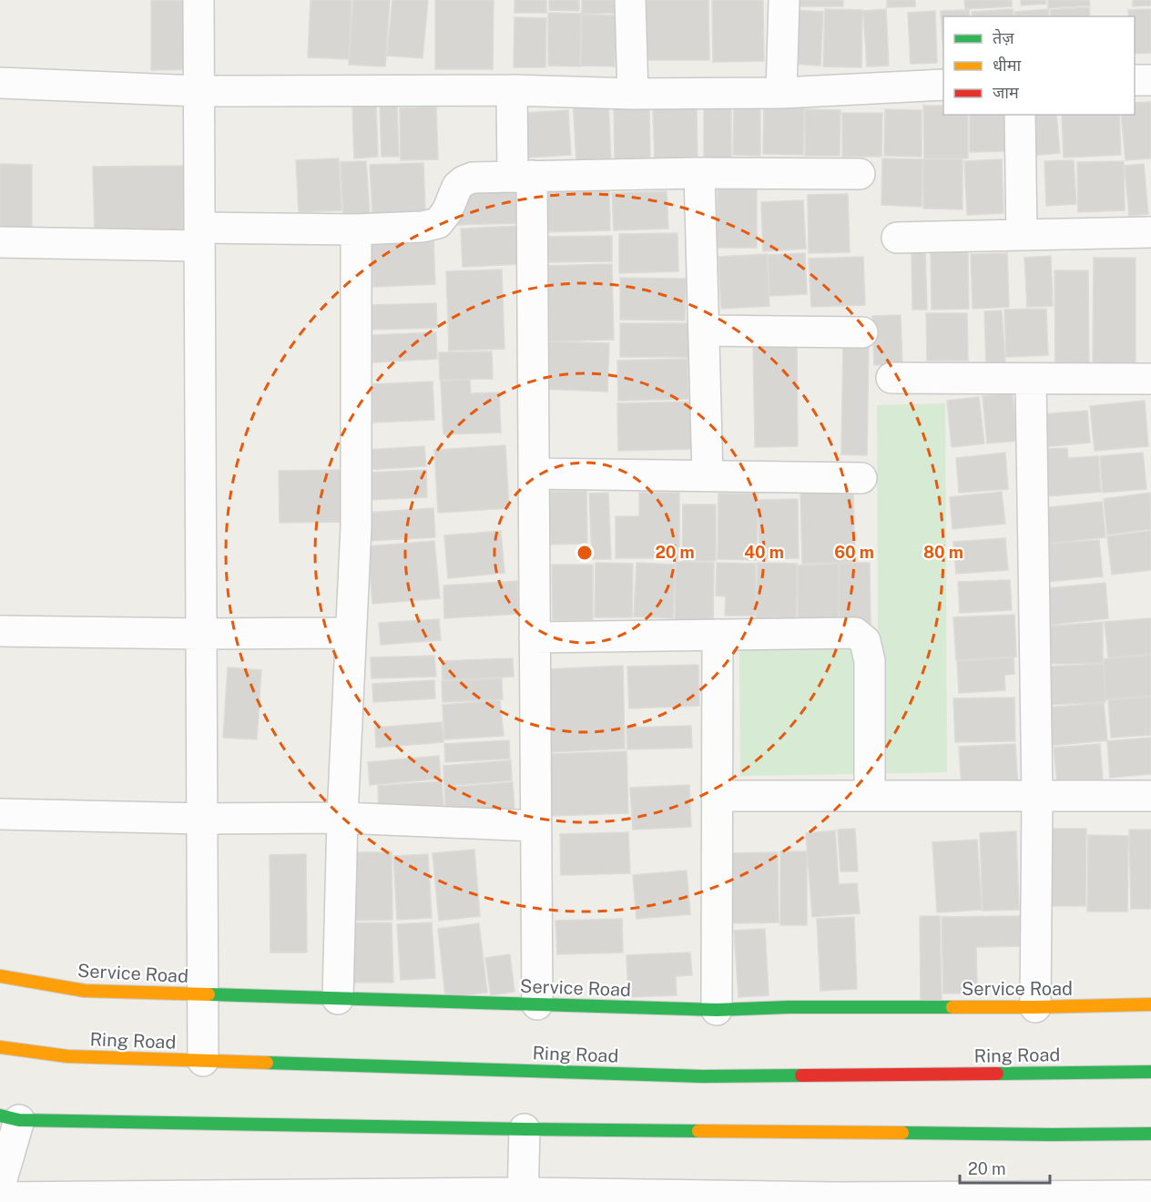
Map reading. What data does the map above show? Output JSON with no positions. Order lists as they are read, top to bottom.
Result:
{
  "streets": {
    "main road": ["Service Road", "Ring Road"]
  },
  "legend": ["तेज़", "धीमा", "जाम"],
  "scale_bar": "20 m",
  "rings": [
    "20 m",
    "40 m",
    "60 m",
    "80 m"
  ]
}
